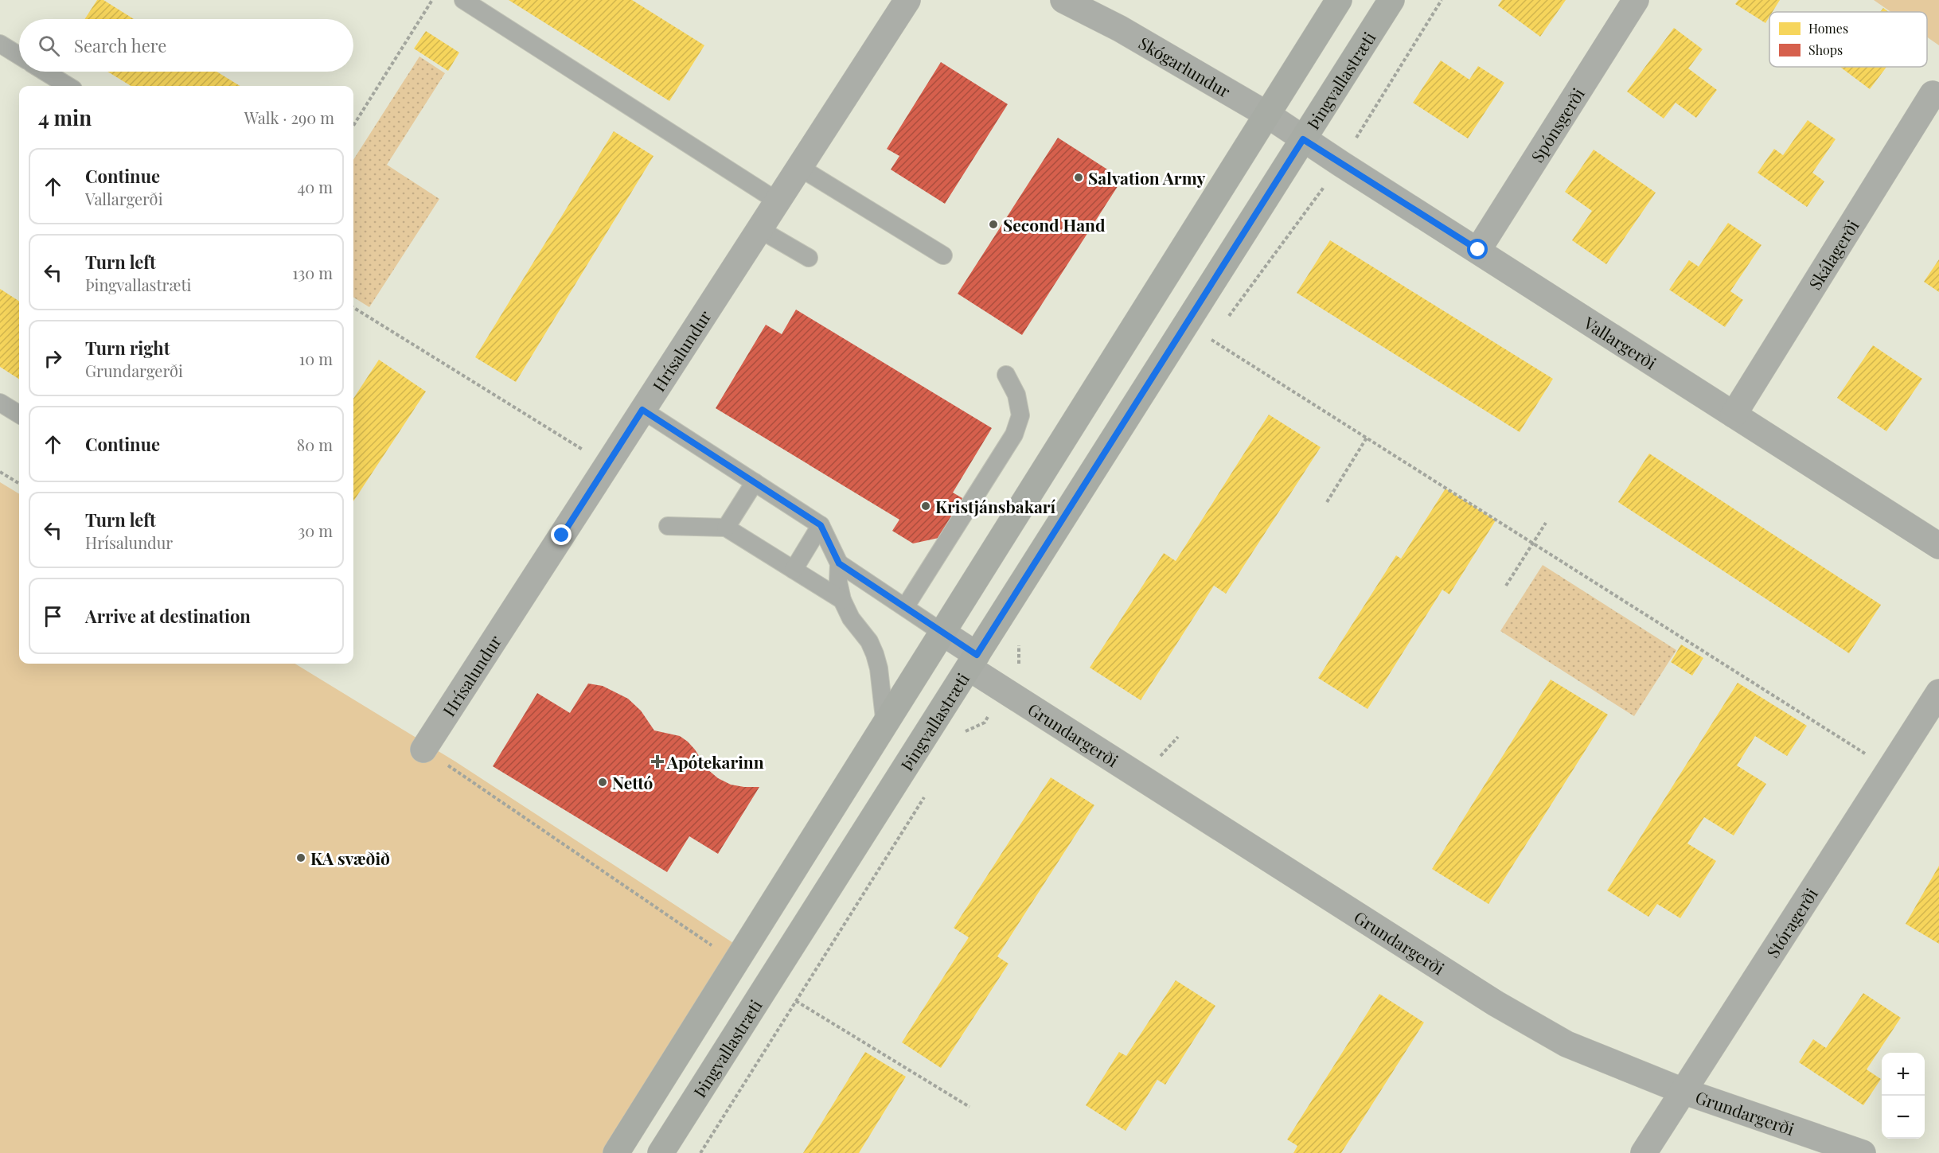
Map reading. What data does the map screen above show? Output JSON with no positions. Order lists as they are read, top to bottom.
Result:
{
  "streets": {
    "main road": ["Þingvallastræti"],
    "street": [
      "Skógarlundur",
      "Spónsgerði",
      "Skálagerði",
      "Vallargerði",
      "Hrísalundur",
      "Grundargerði",
      "Stóragerði"
    ]
  },
  "crossings": [
    ["Skógarlundur", "Þingvallastræti"],
    ["Skógarlundur", "Vallargerði"],
    ["Þingvallastræti", "Vallargerði"],
    ["Þingvallastræti", "Grundargerði"],
    ["Spónsgerði", "Vallargerði"],
    ["Skálagerði", "Vallargerði"],
    ["Grundargerði", "Stóragerði"]
  ],
  "places": {
    "other": [
      "Salvation Army",
      "Second Hand",
      "Kristjánsbakarí",
      "Nettó",
      "KA svæðið"
    ],
    "health": ["Apótekarinn"]
  },
  "legend": ["Homes", "Shops"],
  "page": {
    "search": "Search here",
    "heading": ["4 min", "Walk · 290 m"],
    "list": [
      ["Continue", "Vallargerði", "40 m"],
      ["Turn left", "Þingvallastræti", "130 m"],
      ["Turn right", "Grundargerði", "10 m"],
      ["Continue", "80 m"],
      ["Turn left", "Hrísalundur", "30 m"],
      "Arrive at destination"
    ],
    "map_buttons": ["+", "−"]
  }
}
